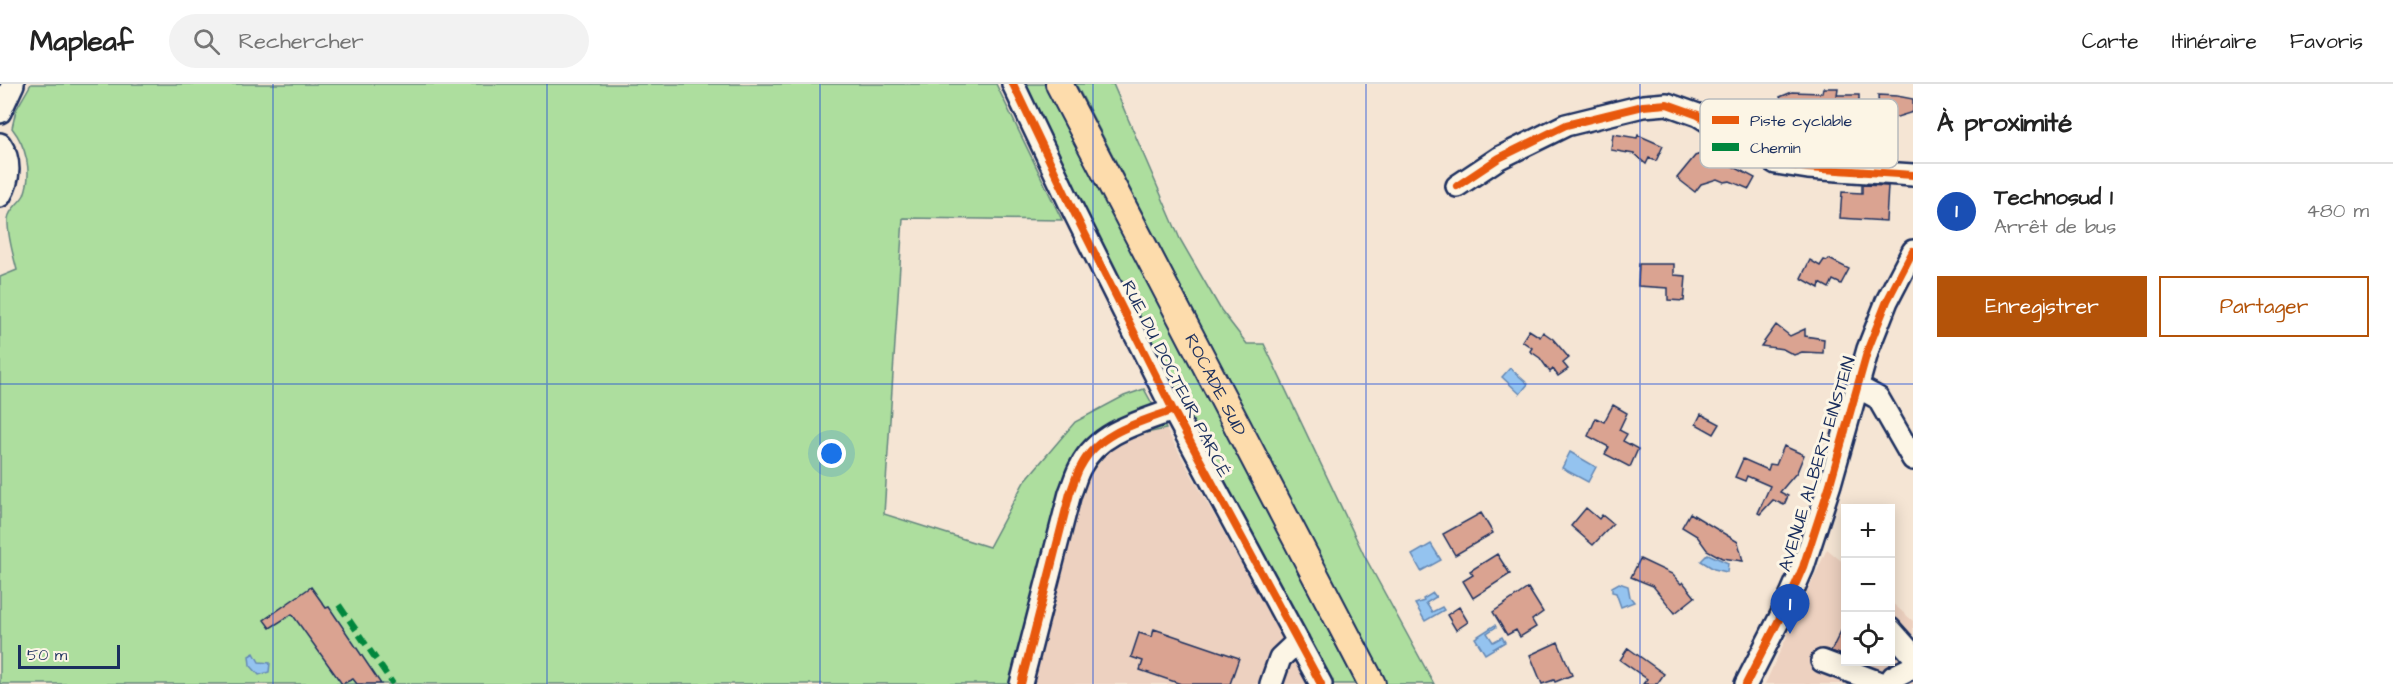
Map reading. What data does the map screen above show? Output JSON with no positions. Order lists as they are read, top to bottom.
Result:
{
  "streets": {
    "main road": ["ROCADE SUD"],
    "street": ["RUE DU DOCTEUR PARCÉ", "AVENUE ALBERT EINSTEIN"]
  },
  "legend": ["Piste cyclable", "Chemin"],
  "scale_bar": "50 m",
  "page": {
    "header": "Mapleaf",
    "search": "Rechercher",
    "nav": ["Carte", "Itinéraire", "Favoris"],
    "heading": "À proximité",
    "list": [
      {
        "mark": "1",
        "name": "Technosud 1",
        "note": "Arrêt de bus",
        "value": "480 m"
      }
    ],
    "buttons": ["Enregistrer", "Partager"],
    "map_buttons": ["+", "−"],
    "pins": "1",
    "scale": "50 m"
  }
}
